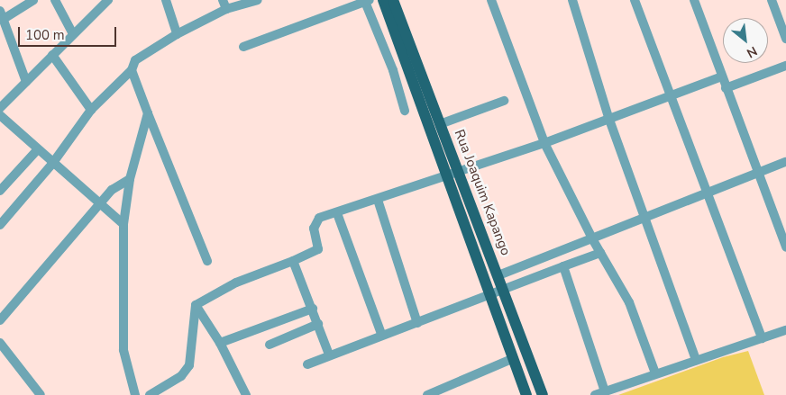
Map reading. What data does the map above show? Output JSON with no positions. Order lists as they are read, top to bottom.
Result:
{
  "streets": {
    "main road": ["Rua Joaquim Kapango"]
  },
  "scale_bar": "100 m",
  "north": "bottom right"
}
